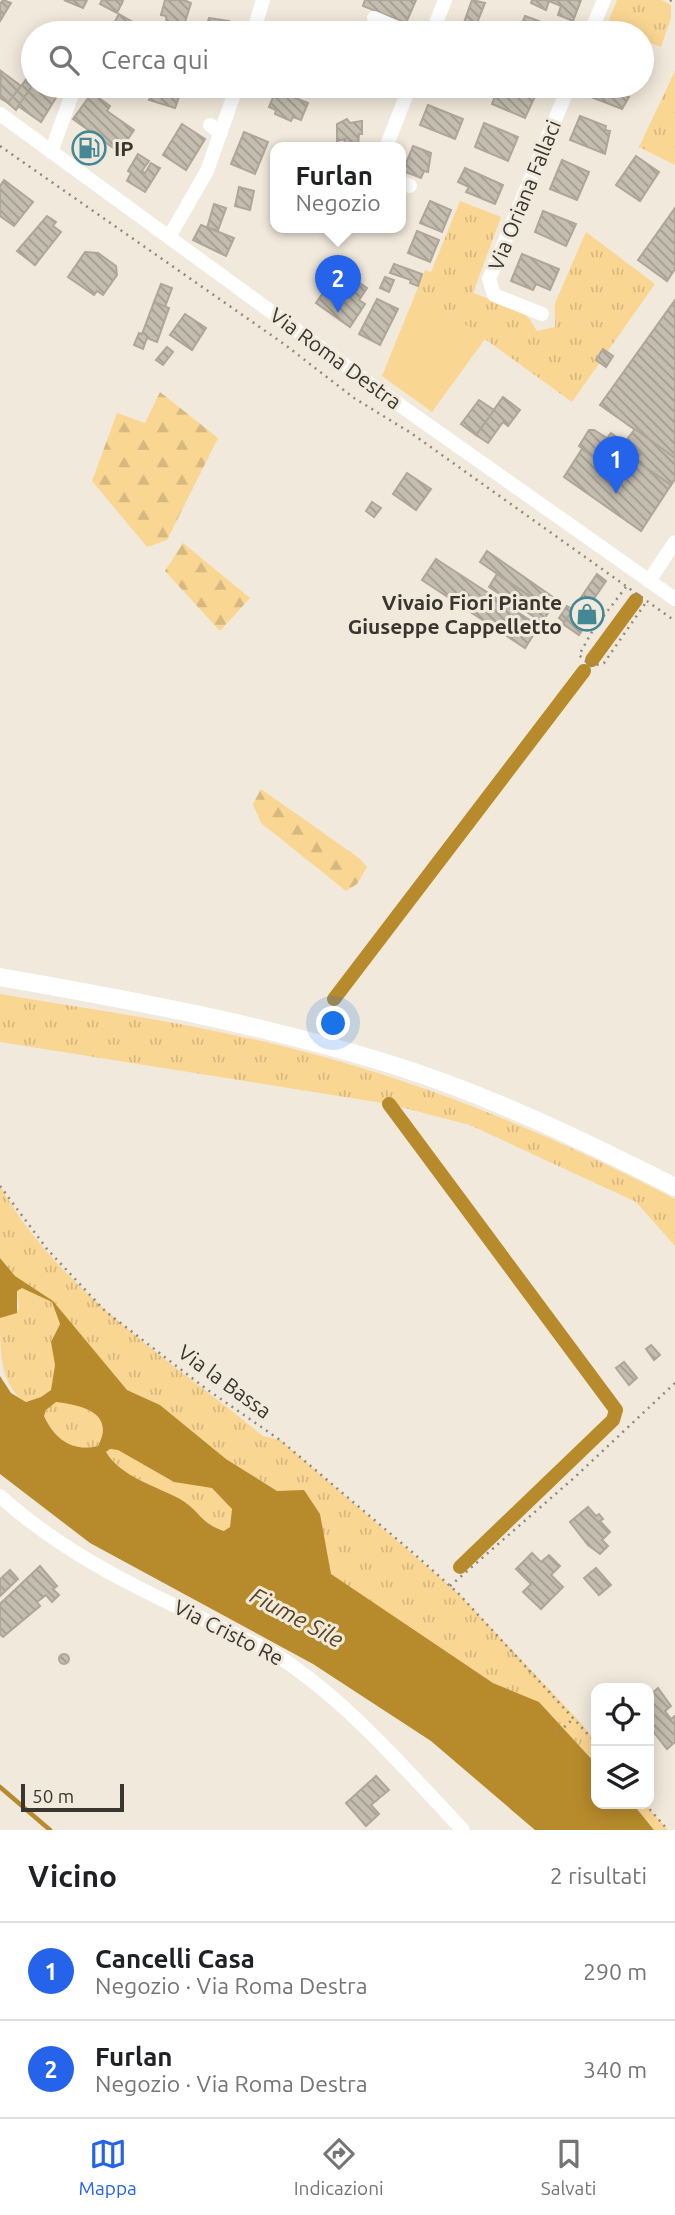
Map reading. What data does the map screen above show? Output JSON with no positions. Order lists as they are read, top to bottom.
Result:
{
  "streets": {
    "street": ["Via Oriana Fallaci", "Via Roma Destra", "Via Cristo Re"],
    "path": ["Via la Bassa"]
  },
  "water": ["Fiume Sile"],
  "places": {
    "fuel station": ["IP"],
    "shop": ["Vivaio Fiori Piante Giuseppe Cappelletto"]
  },
  "scale_bar": "50 m",
  "page": {
    "search": "Cerca qui",
    "popup": ["Furlan", "Negozio"],
    "pins": ["2", "1"],
    "scale": "50 m",
    "heading": ["Vicino", "2 risultati"],
    "list": [
      {
        "mark": "1",
        "name": "Cancelli Casa",
        "note": "Negozio · Via Roma Destra",
        "value": "290 m"
      },
      {
        "mark": "2",
        "name": "Furlan",
        "note": "Negozio · Via Roma Destra",
        "value": "340 m"
      }
    ],
    "nav": ["Mappa", "Indicazioni", "Salvati"]
  }
}
